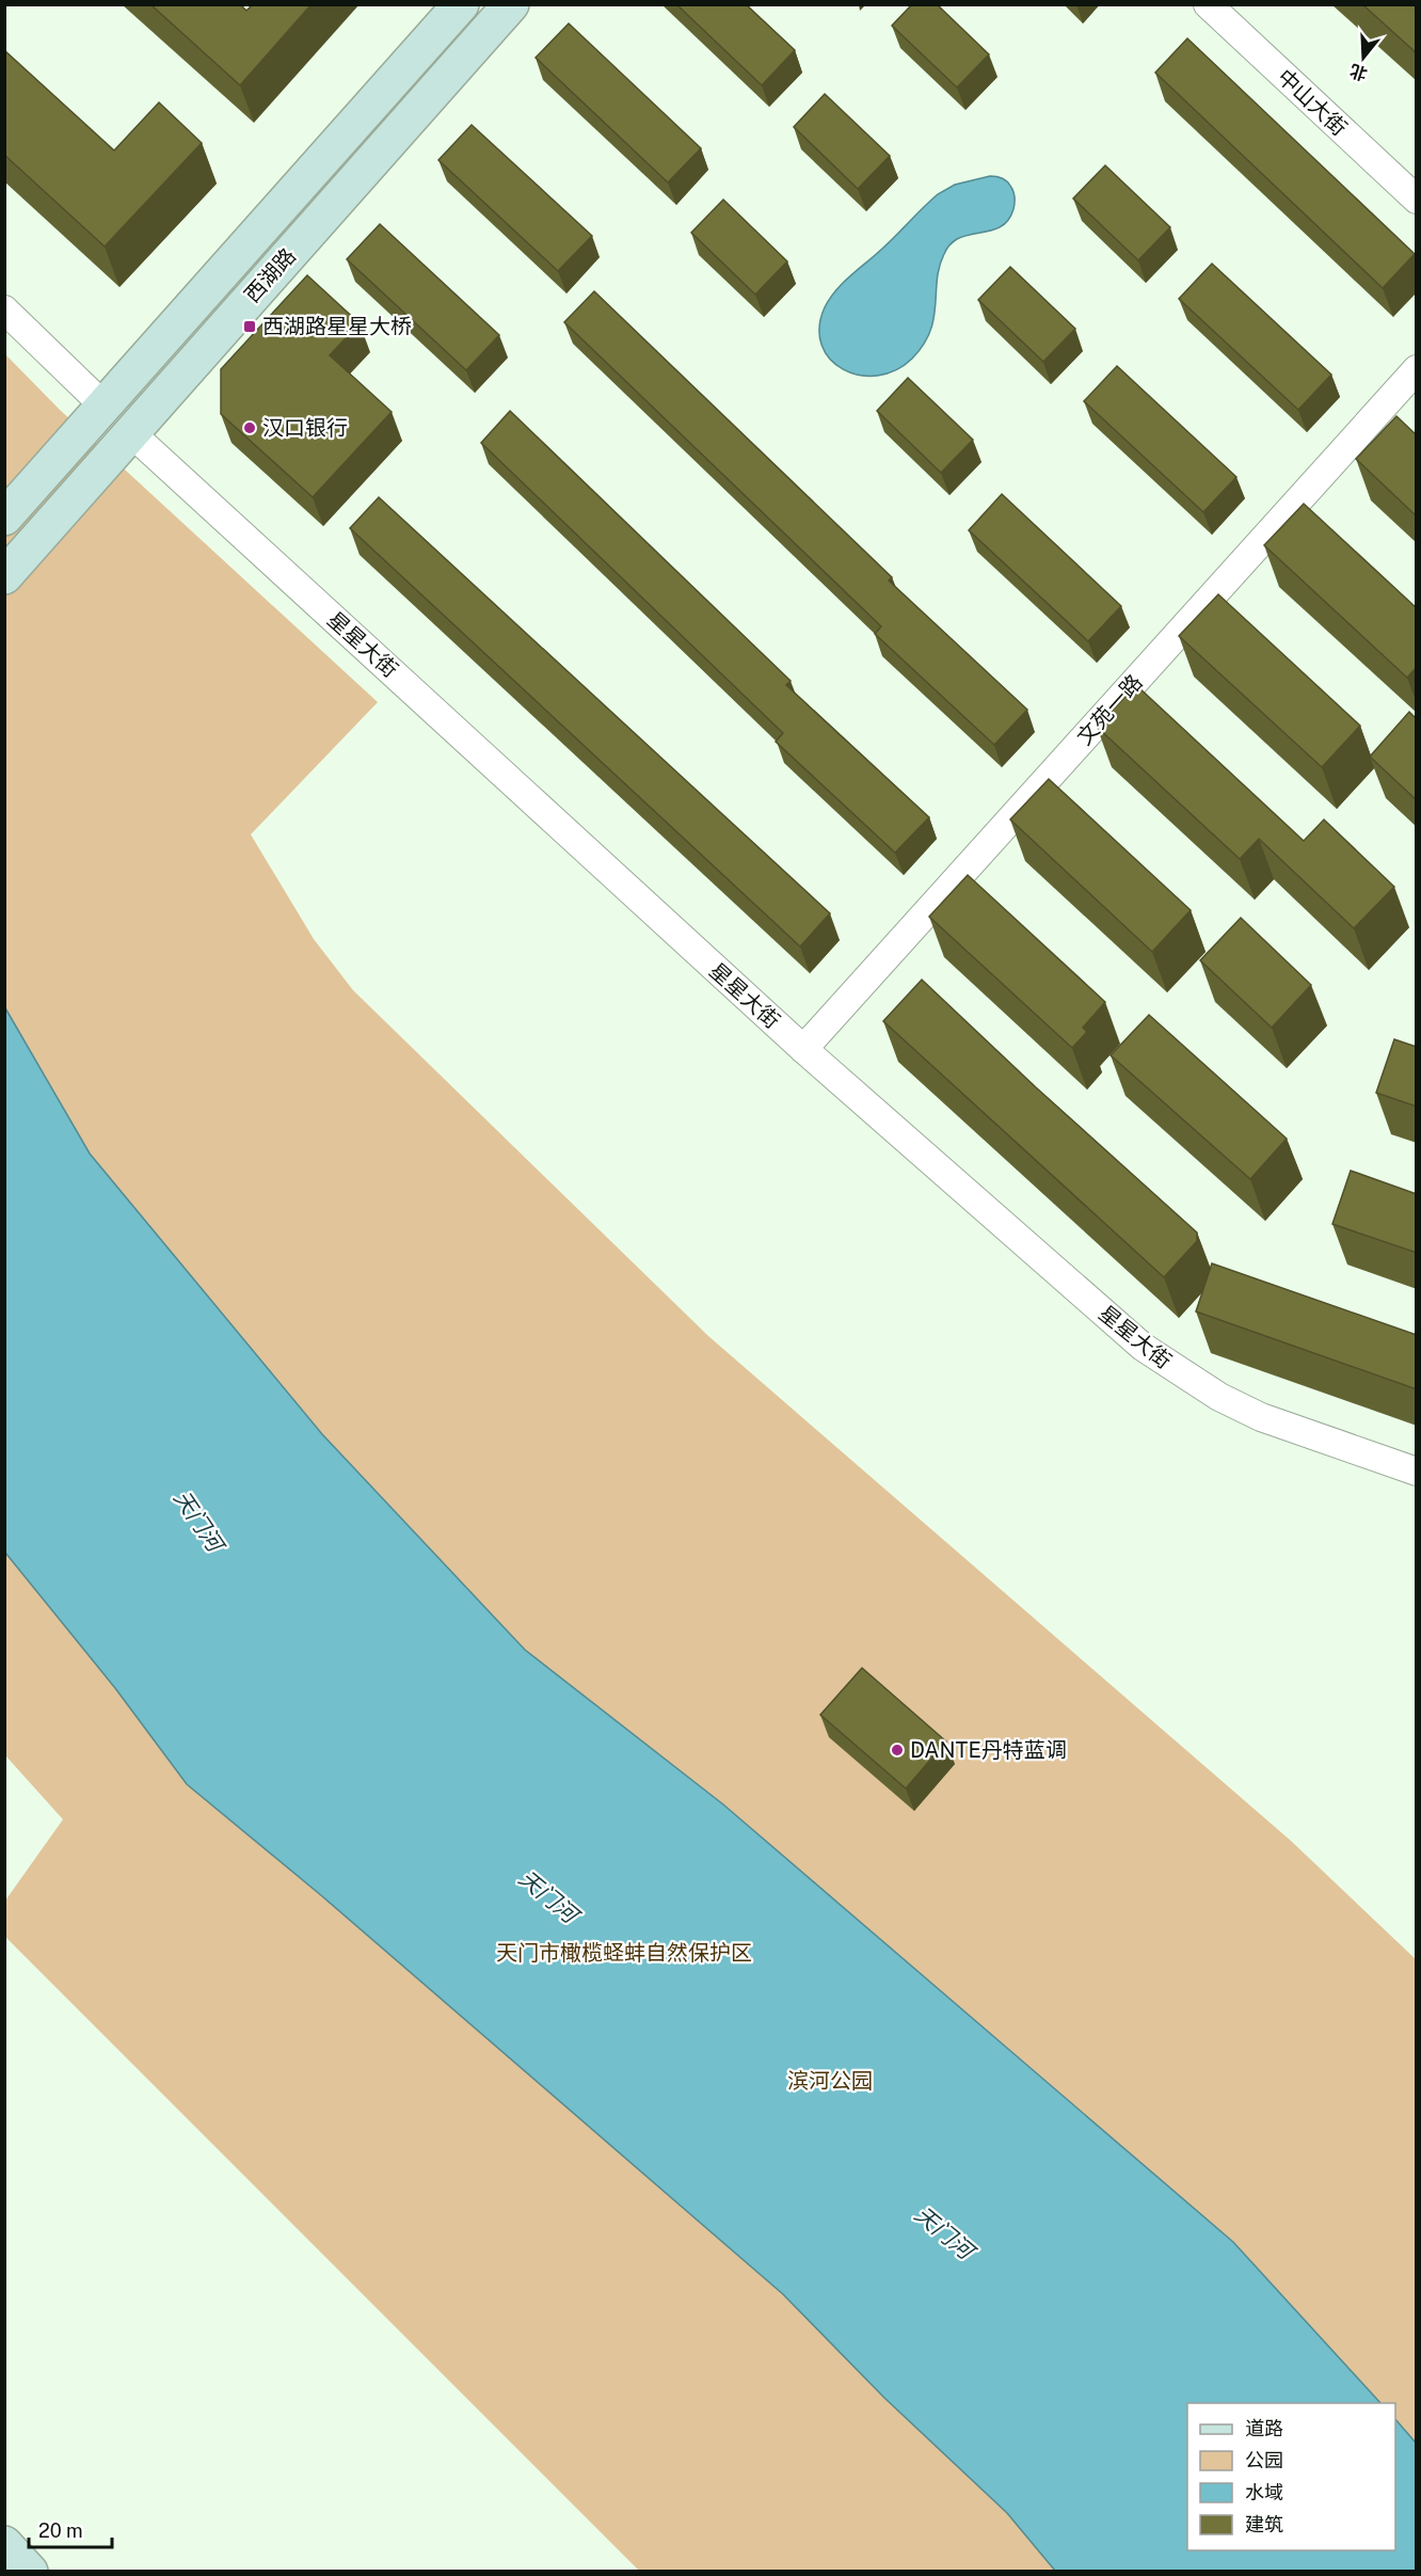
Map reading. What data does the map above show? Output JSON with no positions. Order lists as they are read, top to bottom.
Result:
{
  "streets": {
    "main road": ["西湖路"],
    "street": ["中山大街", "星星大街", "文苑一路"]
  },
  "crossings": [
    ["西湖路", "星星大街"],
    ["星星大街", "文苑一路"]
  ],
  "water": ["天门河"],
  "parks": ["天门市橄榄蛏蚌自然保护区", "滨河公园"],
  "places": {
    "transit": ["西湖路星星大桥"],
    "other": ["汉口银行", "DANTE丹特蓝调"]
  },
  "legend": [
    "道路",
    "公园",
    "水域",
    "建筑"
  ],
  "scale_bar": "20 m",
  "north": "bottom"
}
